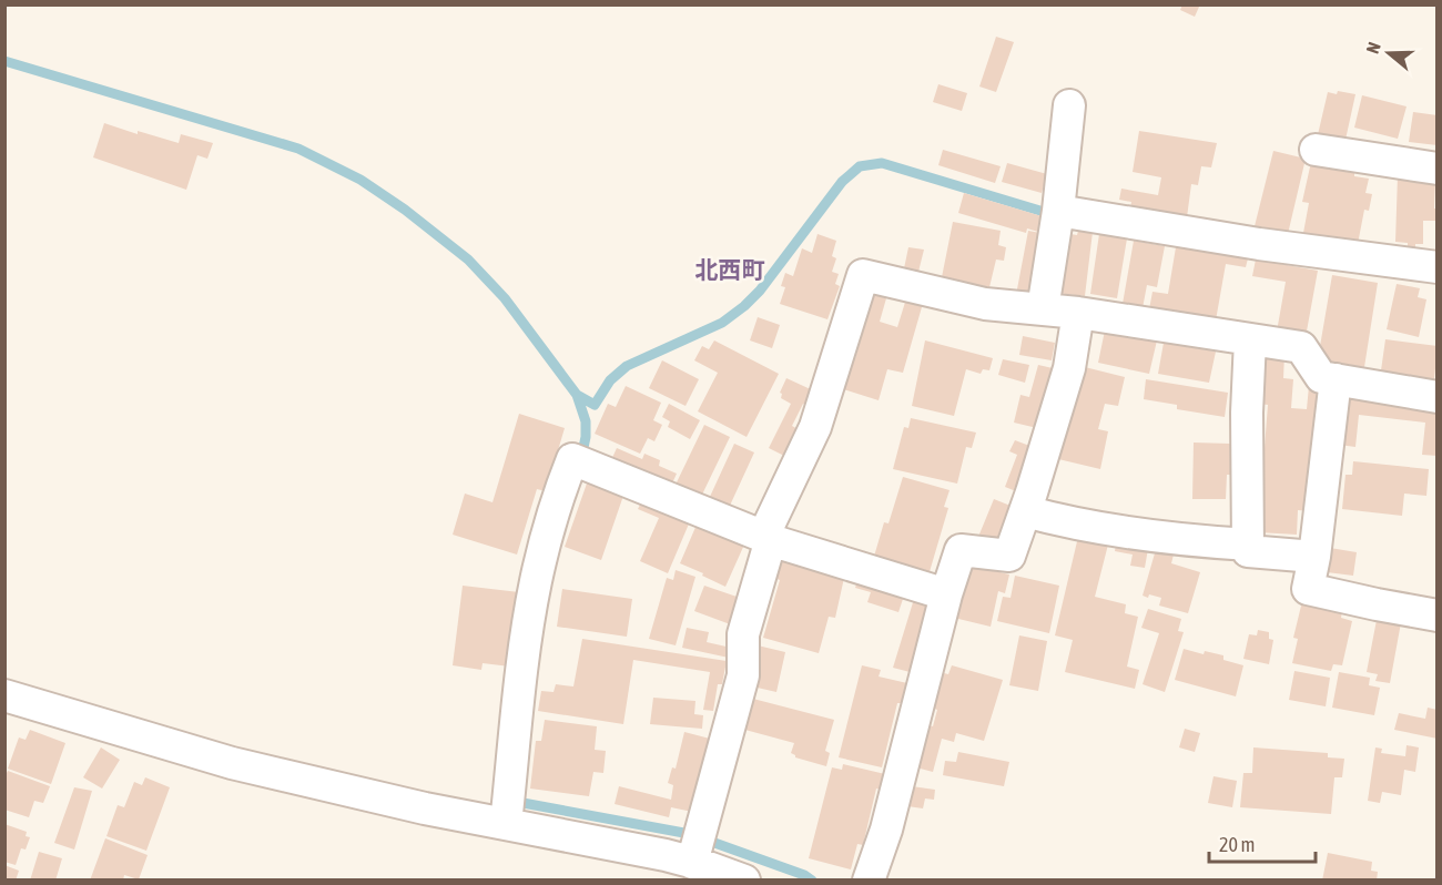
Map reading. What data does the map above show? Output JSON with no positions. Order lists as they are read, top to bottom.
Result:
{
  "districts": ["北西町"],
  "scale_bar": "20 m",
  "north": "left"
}
